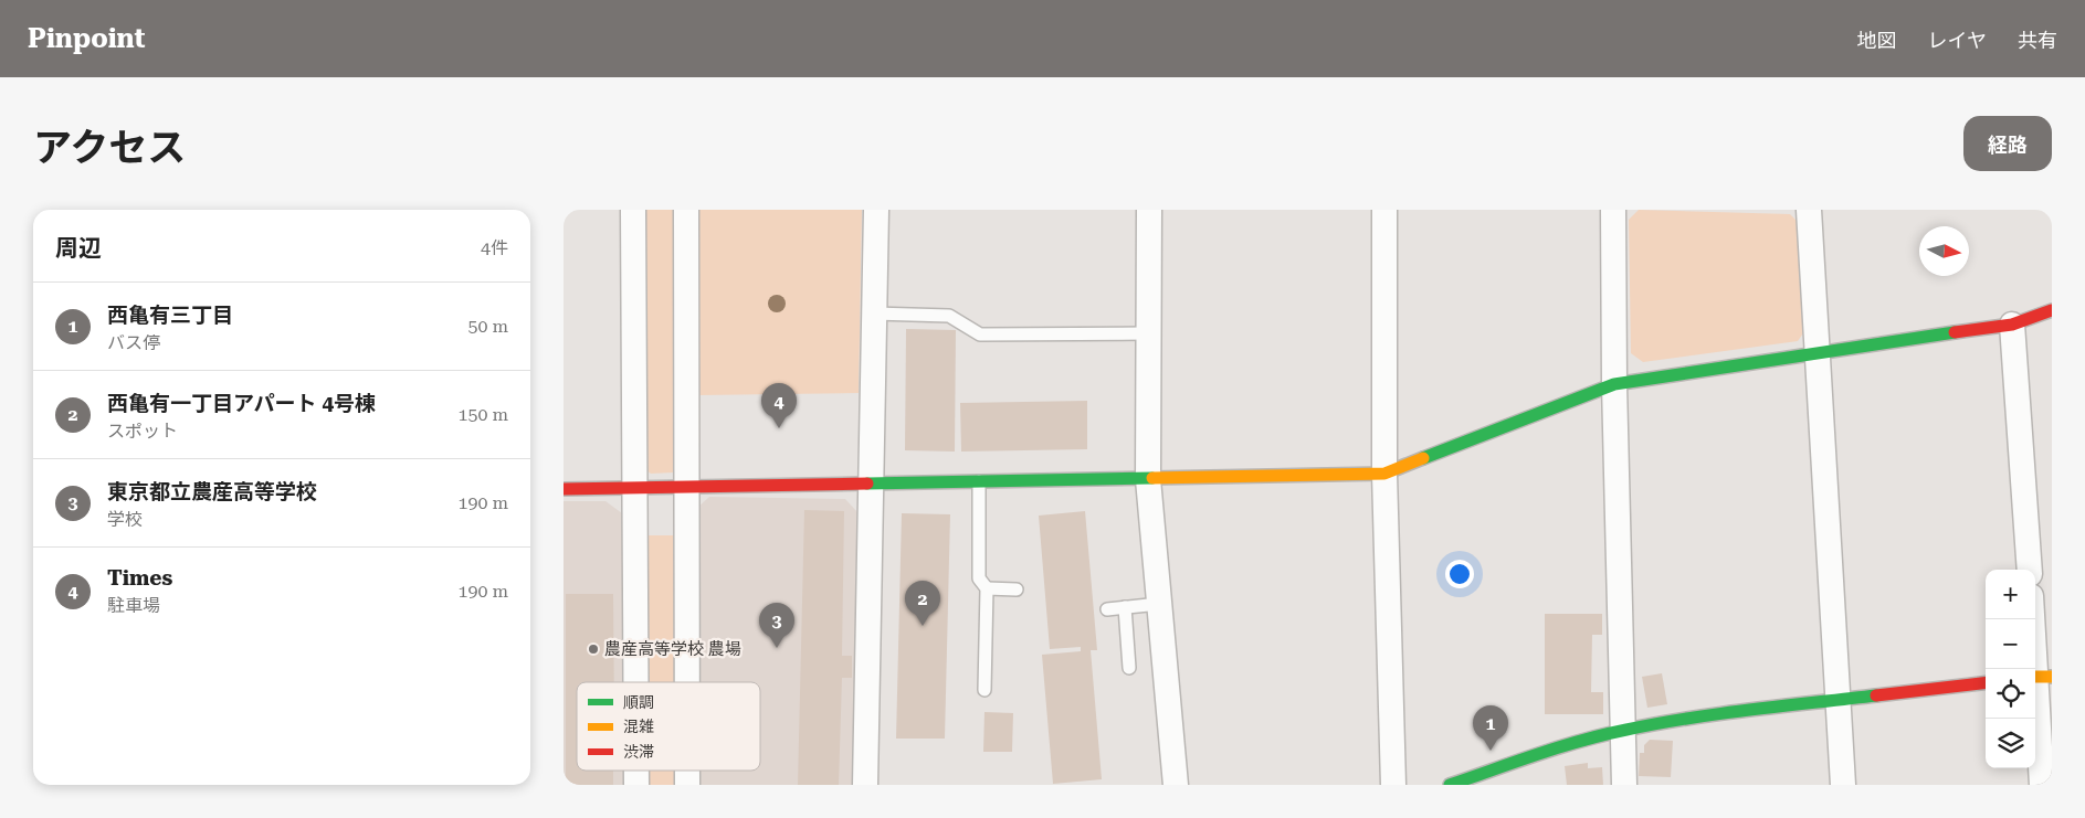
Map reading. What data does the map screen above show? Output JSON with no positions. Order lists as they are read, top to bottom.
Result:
{
  "places": ["農産高等学校 農場"],
  "legend": ["順調", "混雑", "渋滞"],
  "north": "right",
  "page": {
    "header": "Pinpoint",
    "nav": ["地図", "レイヤ", "共有"],
    "title": "アクセス",
    "buttons": "経路",
    "heading": ["周辺", "4件"],
    "list": [
      {
        "mark": "1",
        "name": "西亀有三丁目",
        "note": "バス停",
        "value": "50 m"
      },
      {
        "mark": "2",
        "name": "西亀有一丁目アパート 4号棟",
        "note": "スポット",
        "value": "150 m"
      },
      {
        "mark": "3",
        "name": "東京都立農産高等学校",
        "note": "学校",
        "value": "190 m"
      },
      {
        "mark": "4",
        "name": "Times",
        "note": "駐車場",
        "value": "190 m"
      }
    ],
    "pins": [
      "4",
      "2",
      "3",
      "1"
    ],
    "map_buttons": ["+", "−"]
  }
}
